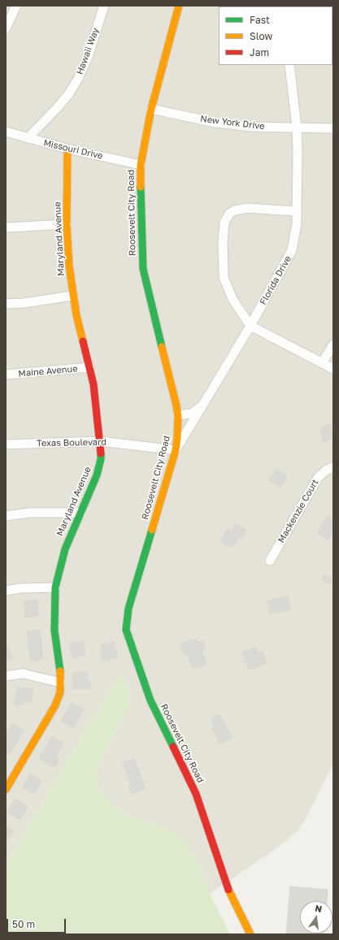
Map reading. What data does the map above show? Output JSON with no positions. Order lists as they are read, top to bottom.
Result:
{
  "streets": {
    "street": [
      "Hawaii Way",
      "New York Drive",
      "Missouri Drive",
      "Roosevelt City Road",
      "Maryland Avenue",
      "Florida Drive",
      "Maine Avenue",
      "Texas Boulevard",
      "Mackenzie Court"
    ]
  },
  "crossings": [
    ["Hawaii Way", "Missouri Drive"],
    ["New York Drive", "Roosevelt City Road"],
    ["New York Drive", "Florida Drive"],
    ["Missouri Drive", "Roosevelt City Road"],
    ["Missouri Drive", "Maryland Avenue"],
    ["Roosevelt City Road", "Florida Drive"],
    ["Roosevelt City Road", "Texas Boulevard"],
    ["Maryland Avenue", "Maine Avenue"],
    ["Maryland Avenue", "Texas Boulevard"],
    ["Florida Drive", "Texas Boulevard"]
  ],
  "legend": ["Fast", "Slow", "Jam"],
  "scale_bar": "50 m",
  "north": "top"
}
